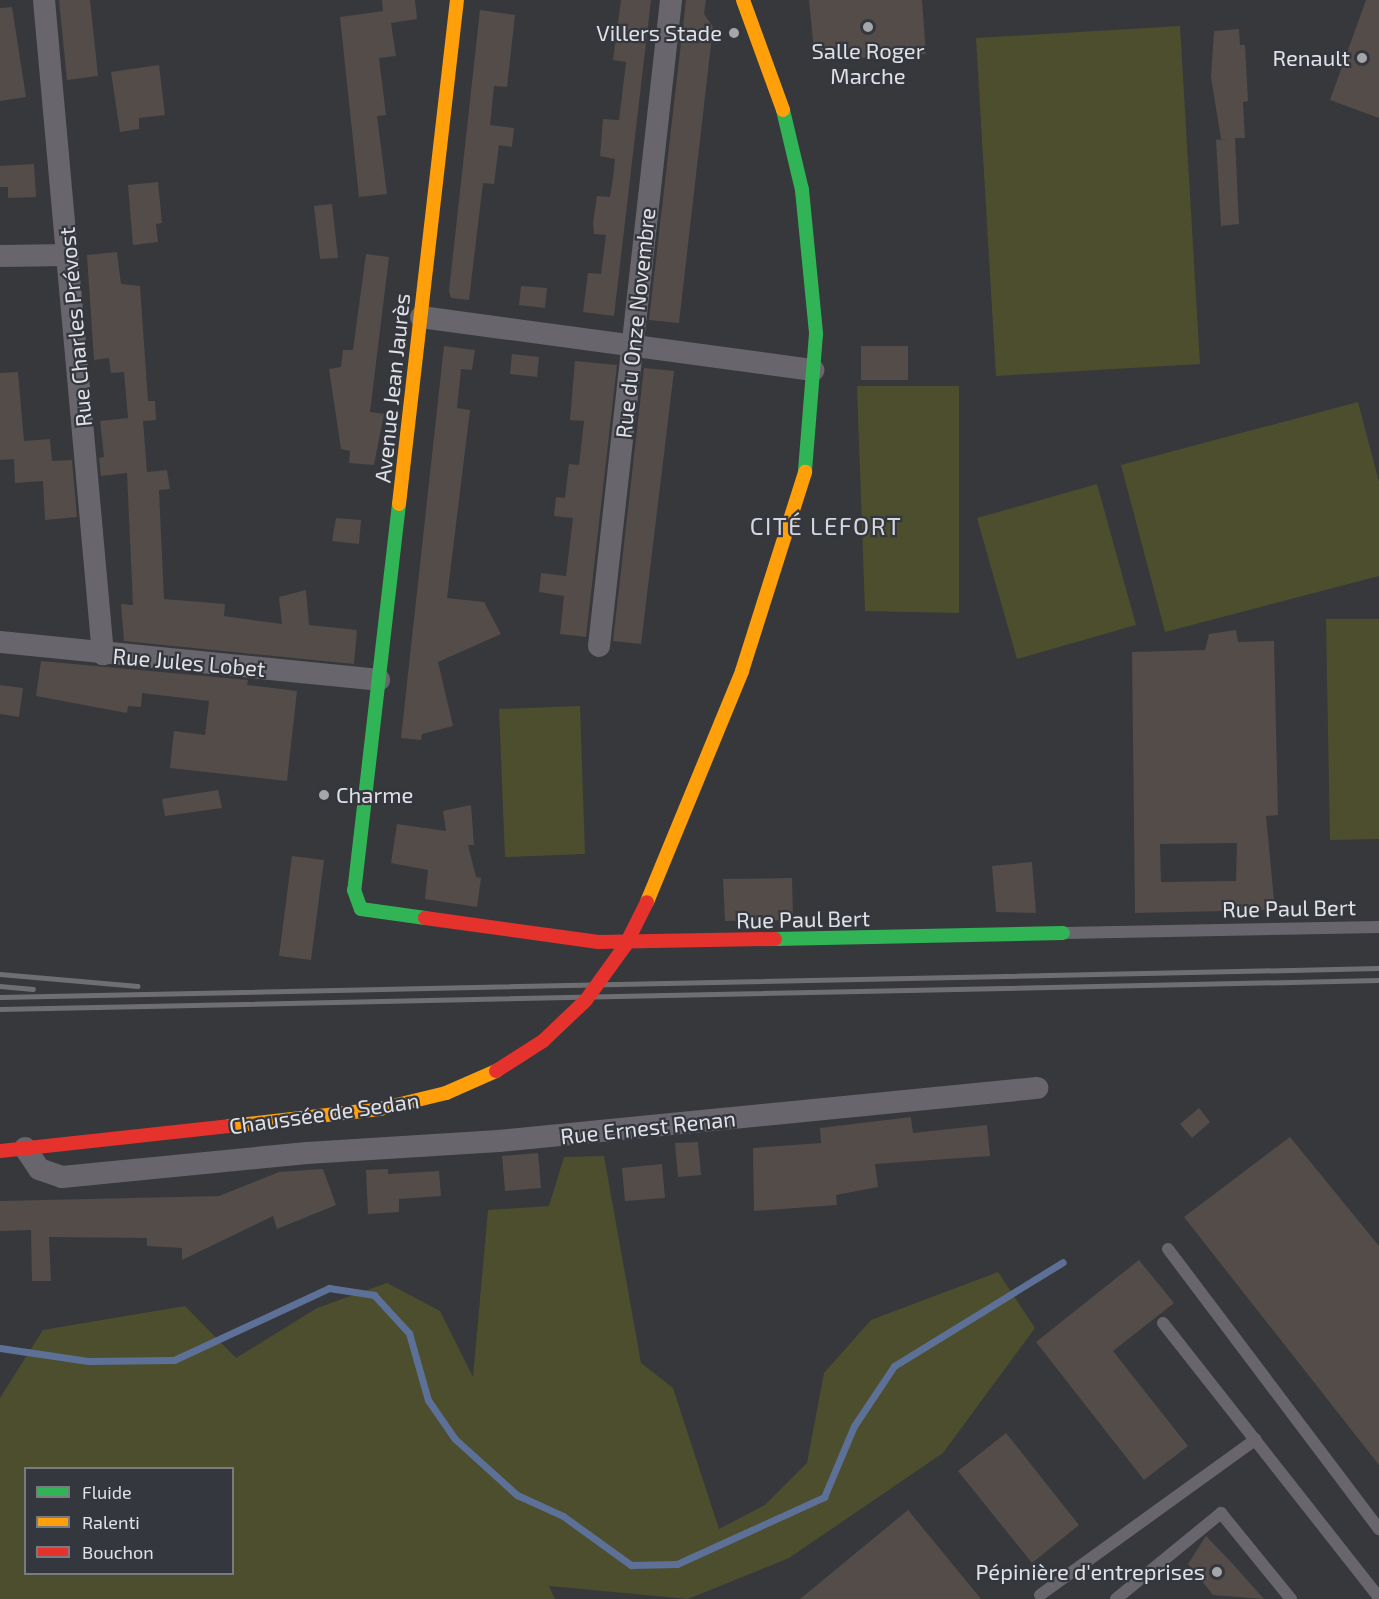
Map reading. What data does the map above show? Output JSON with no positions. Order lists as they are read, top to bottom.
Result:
{
  "streets": {
    "main road": ["Avenue Jean Jaurès", "Rue Paul Bert", "Chaussée de Sedan"],
    "street": [
      "Rue du Onze Novembre",
      "Rue Charles Prévost",
      "Rue Jules Lobet",
      "Rue Ernest Renan"
    ]
  },
  "crossings": [
    ["Rue Charles Prévost", "Rue Jules Lobet"],
    ["Avenue Jean Jaurès", "Rue Jules Lobet"],
    ["Avenue Jean Jaurès", "Rue Paul Bert"],
    ["Chaussée de Sedan", "Rue Ernest Renan"]
  ],
  "districts": ["CITÉ LEFORT"],
  "places": [
    "Salle Roger Marche",
    "Villers Stade",
    "Renault",
    "Charme",
    "Pépinière d'entreprises"
  ],
  "legend": ["Fluide", "Ralenti", "Bouchon"]
}
